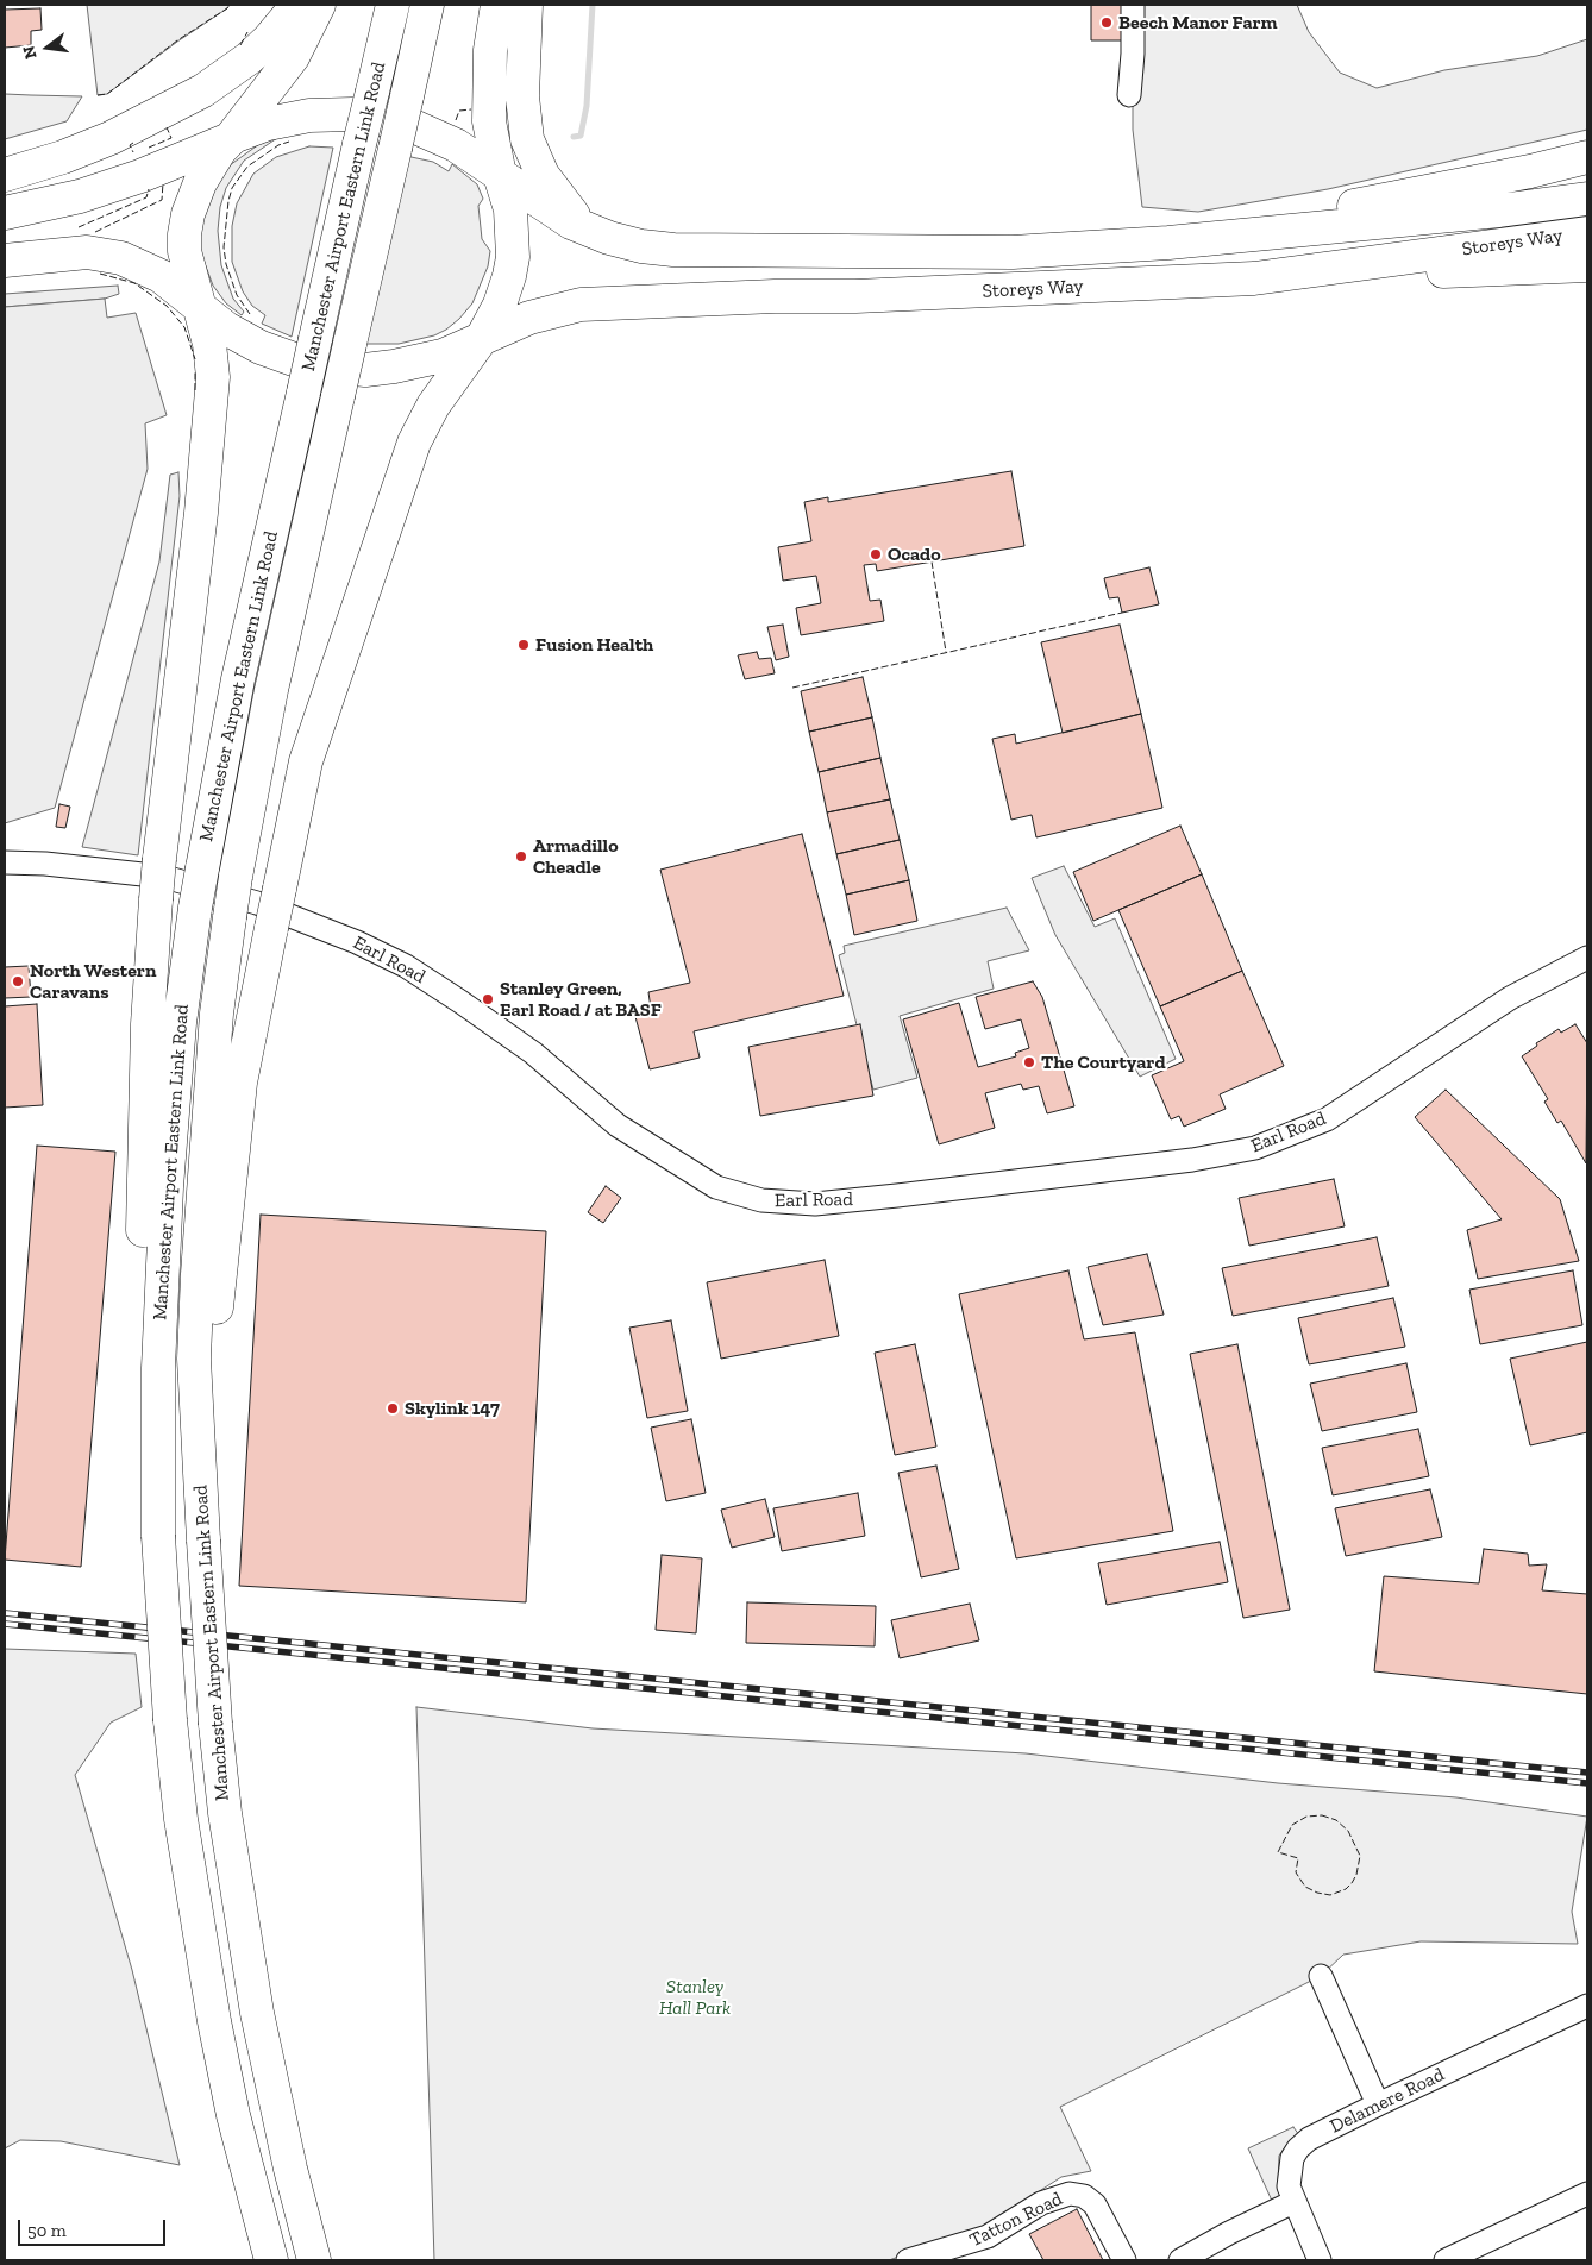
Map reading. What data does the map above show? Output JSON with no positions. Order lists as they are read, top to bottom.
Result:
{
  "streets": {
    "highway": ["Manchester Airport Eastern Link Road", "Storeys Way"],
    "street": ["Earl Road", "Delamere Road", "Tatton Road"]
  },
  "parks": ["Stanley Hall Park"],
  "places": [
    "Beech Manor Farm",
    "Ocado",
    "Fusion Health",
    "Armadillo Cheadle",
    "North Western Caravans",
    "Stanley Green, Earl Road / at BASF",
    "The Courtyard",
    "Skylink 147"
  ],
  "scale_bar": "50 m",
  "north": "left"
}
